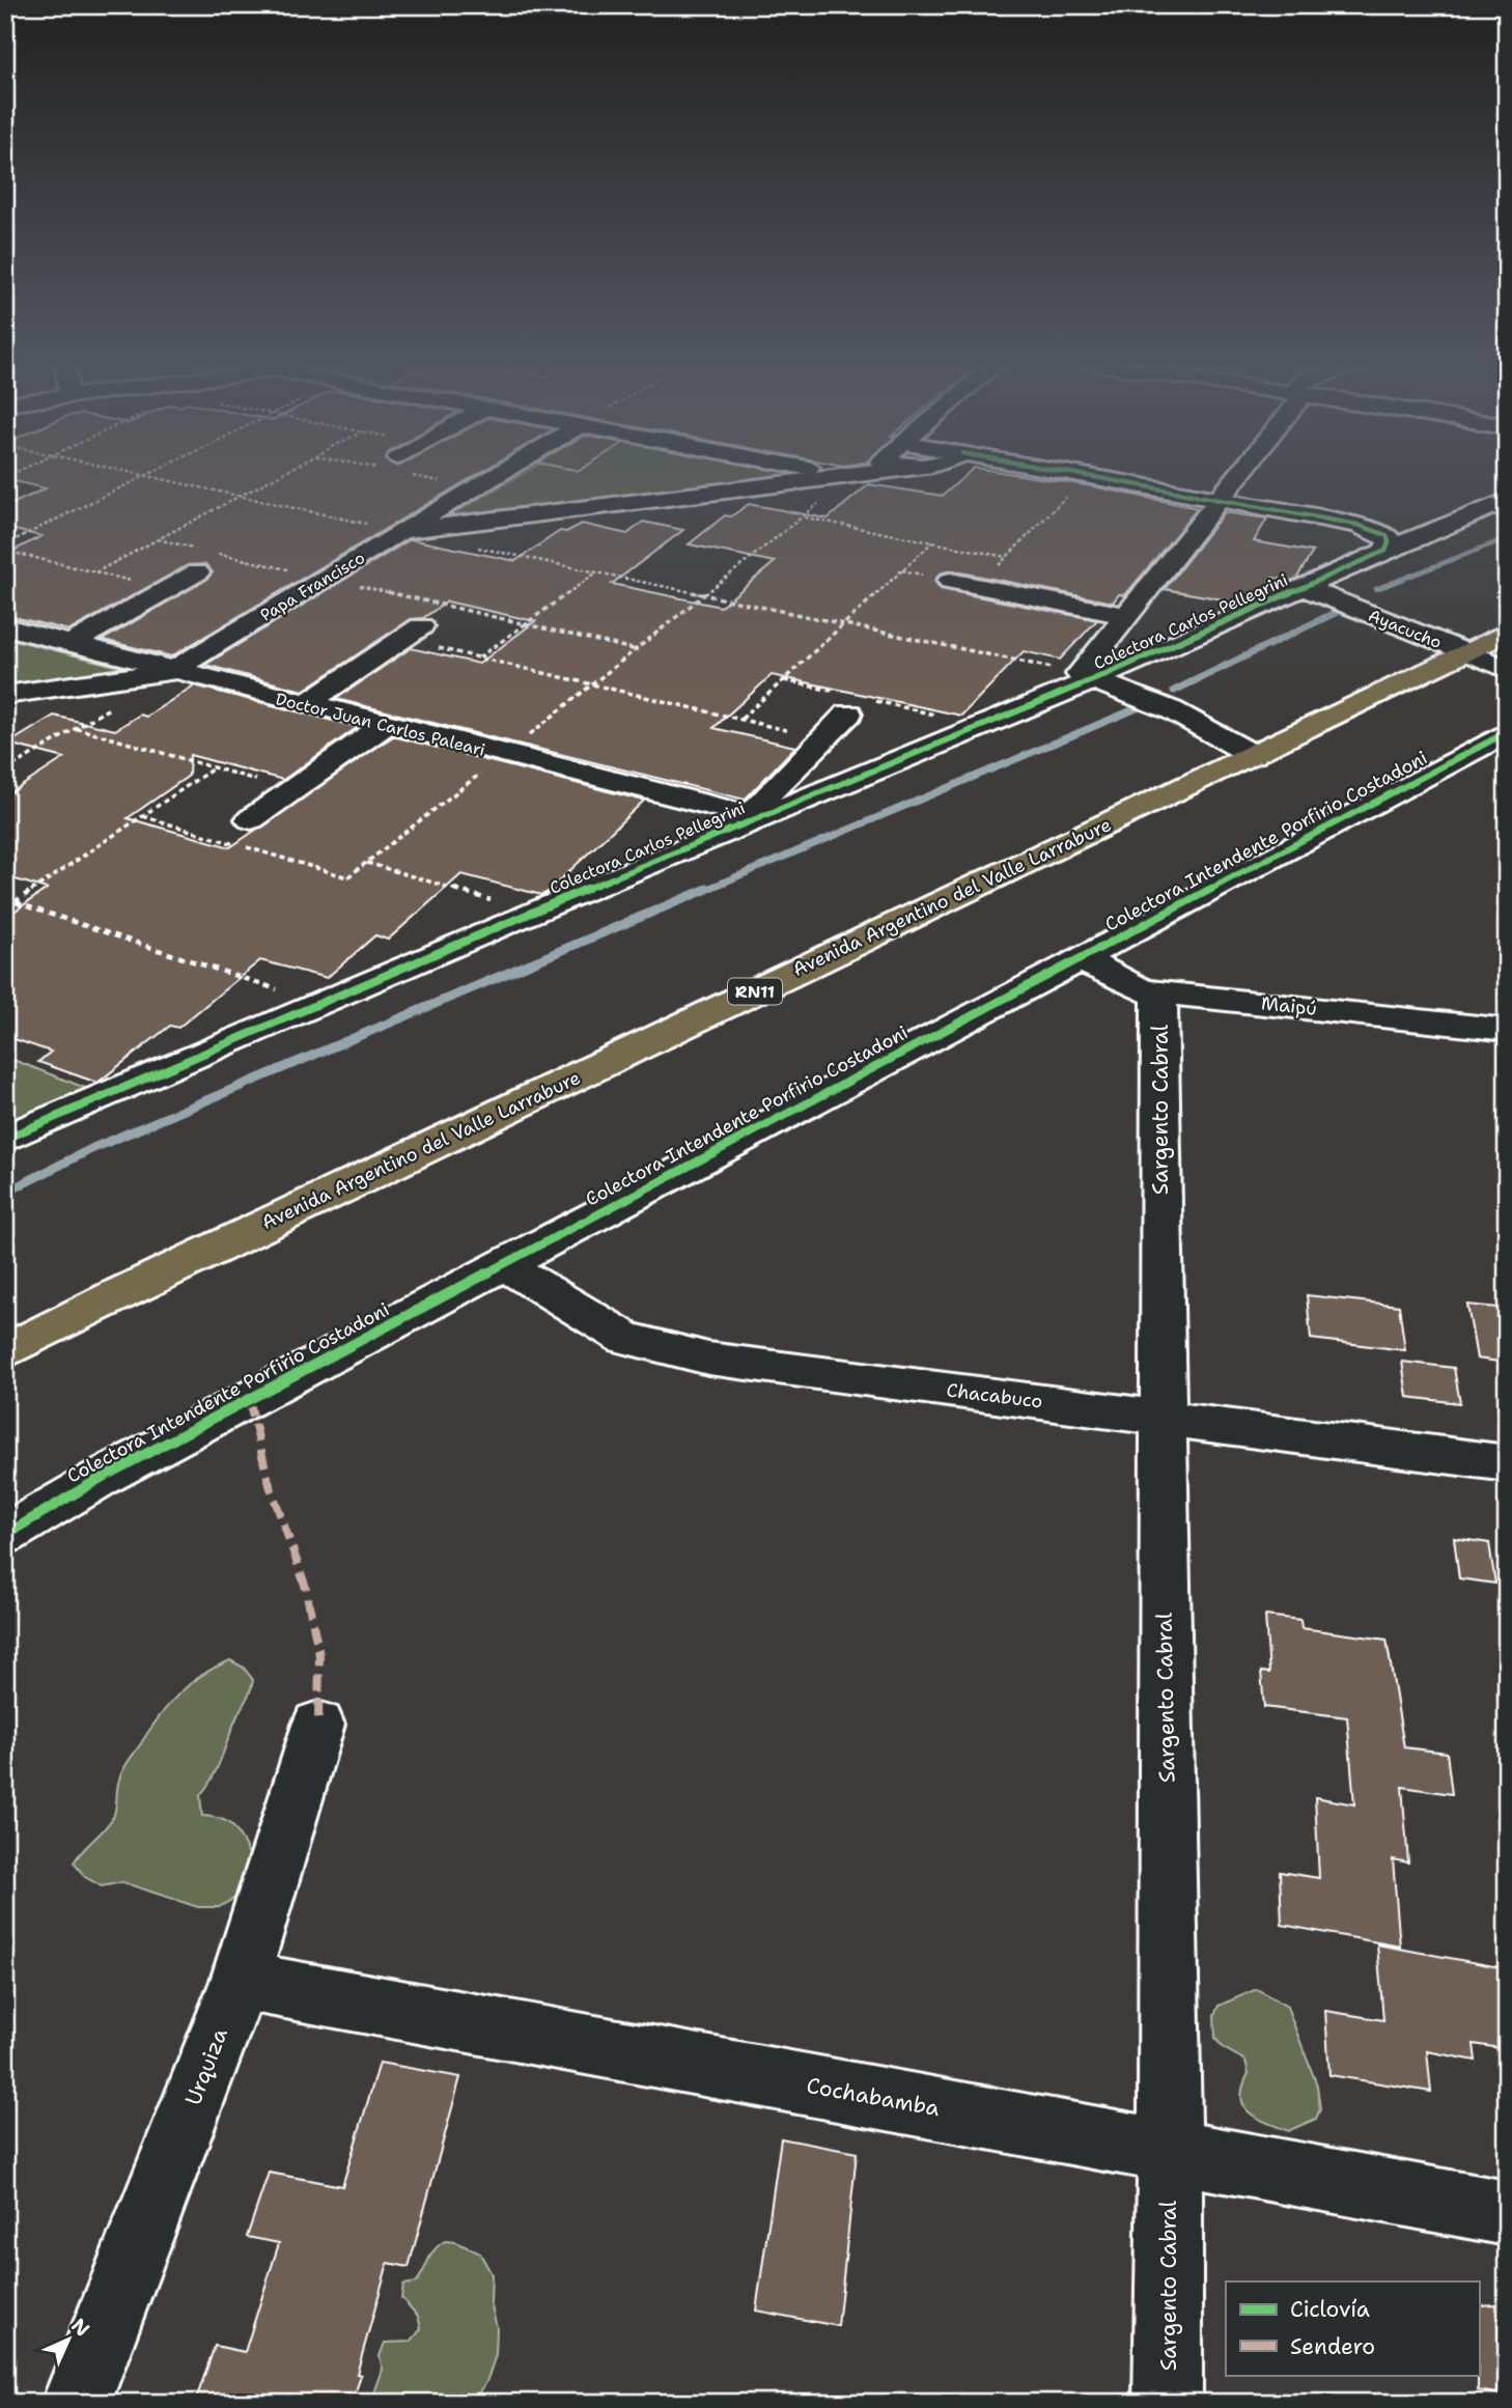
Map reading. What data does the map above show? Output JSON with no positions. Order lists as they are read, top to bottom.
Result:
{
  "streets": {
    "highway": ["Avenida Argentino del Valle Larrabure", "RN11"],
    "street": [
      "Papa Francisco",
      "Colectora Carlos Pellegrini",
      "Ayacucho",
      "Doctor Juan Carlos Paleari",
      "Colectora Intendente Porfirio Costadoni",
      "Maipú",
      "Sargento Cabral",
      "Chacabuco",
      "Urquiza",
      "Cochabamba"
    ]
  },
  "crossings": [
    ["Papa Francisco", "Doctor Juan Carlos Paleari"],
    ["Colectora Carlos Pellegrini", "Ayacucho"],
    ["Colectora Carlos Pellegrini", "Doctor Juan Carlos Paleari"],
    ["Ayacucho", "Avenida Argentino del Valle Larrabure"],
    ["Colectora Intendente Porfirio Costadoni", "Maipú"],
    ["Colectora Intendente Porfirio Costadoni", "Chacabuco"],
    ["Maipú", "Sargento Cabral"],
    ["Sargento Cabral", "Chacabuco"],
    ["Sargento Cabral", "Cochabamba"],
    ["Urquiza", "Cochabamba"]
  ],
  "legend": ["Ciclovía", "Sendero"],
  "north": "top right"
}
